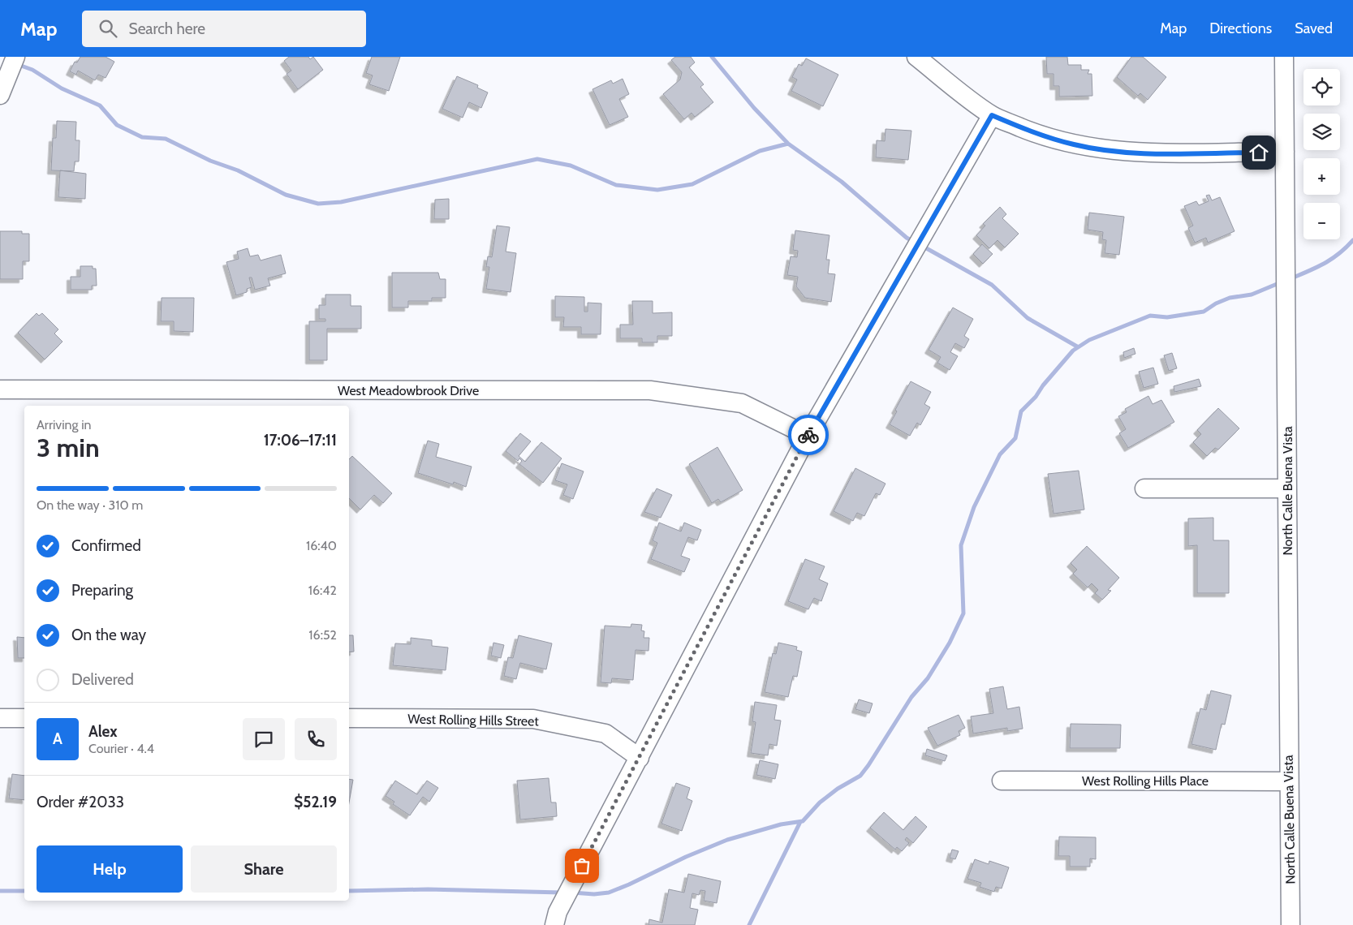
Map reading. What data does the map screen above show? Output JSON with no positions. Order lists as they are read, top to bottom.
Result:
{
  "streets": {
    "street": [
      "West Meadowbrook Drive",
      "North Calle Buena Vista",
      "West Rolling Hills Street",
      "West Rolling Hills Place"
    ]
  },
  "crossings": [
    ["North Calle Buena Vista", "West Rolling Hills Place"]
  ],
  "page": {
    "header": "Map",
    "search": "Search here",
    "nav": ["Map", "Directions", "Saved"],
    "map_buttons": ["+", "−"],
    "heading": ["3 min", "Arriving in", "17:06–17:11"],
    "panel": [
      "Alex",
      "Courier · 4.4",
      "Order #2033",
      "$52.19"
    ],
    "bar": "On the way · 310 m",
    "list": [
      ["Confirmed", "16:40"],
      ["Preparing", "16:42"],
      ["On the way", "16:52"],
      "Delivered"
    ],
    "round": "A",
    "buttons": ["Help", "Share"]
  }
}
